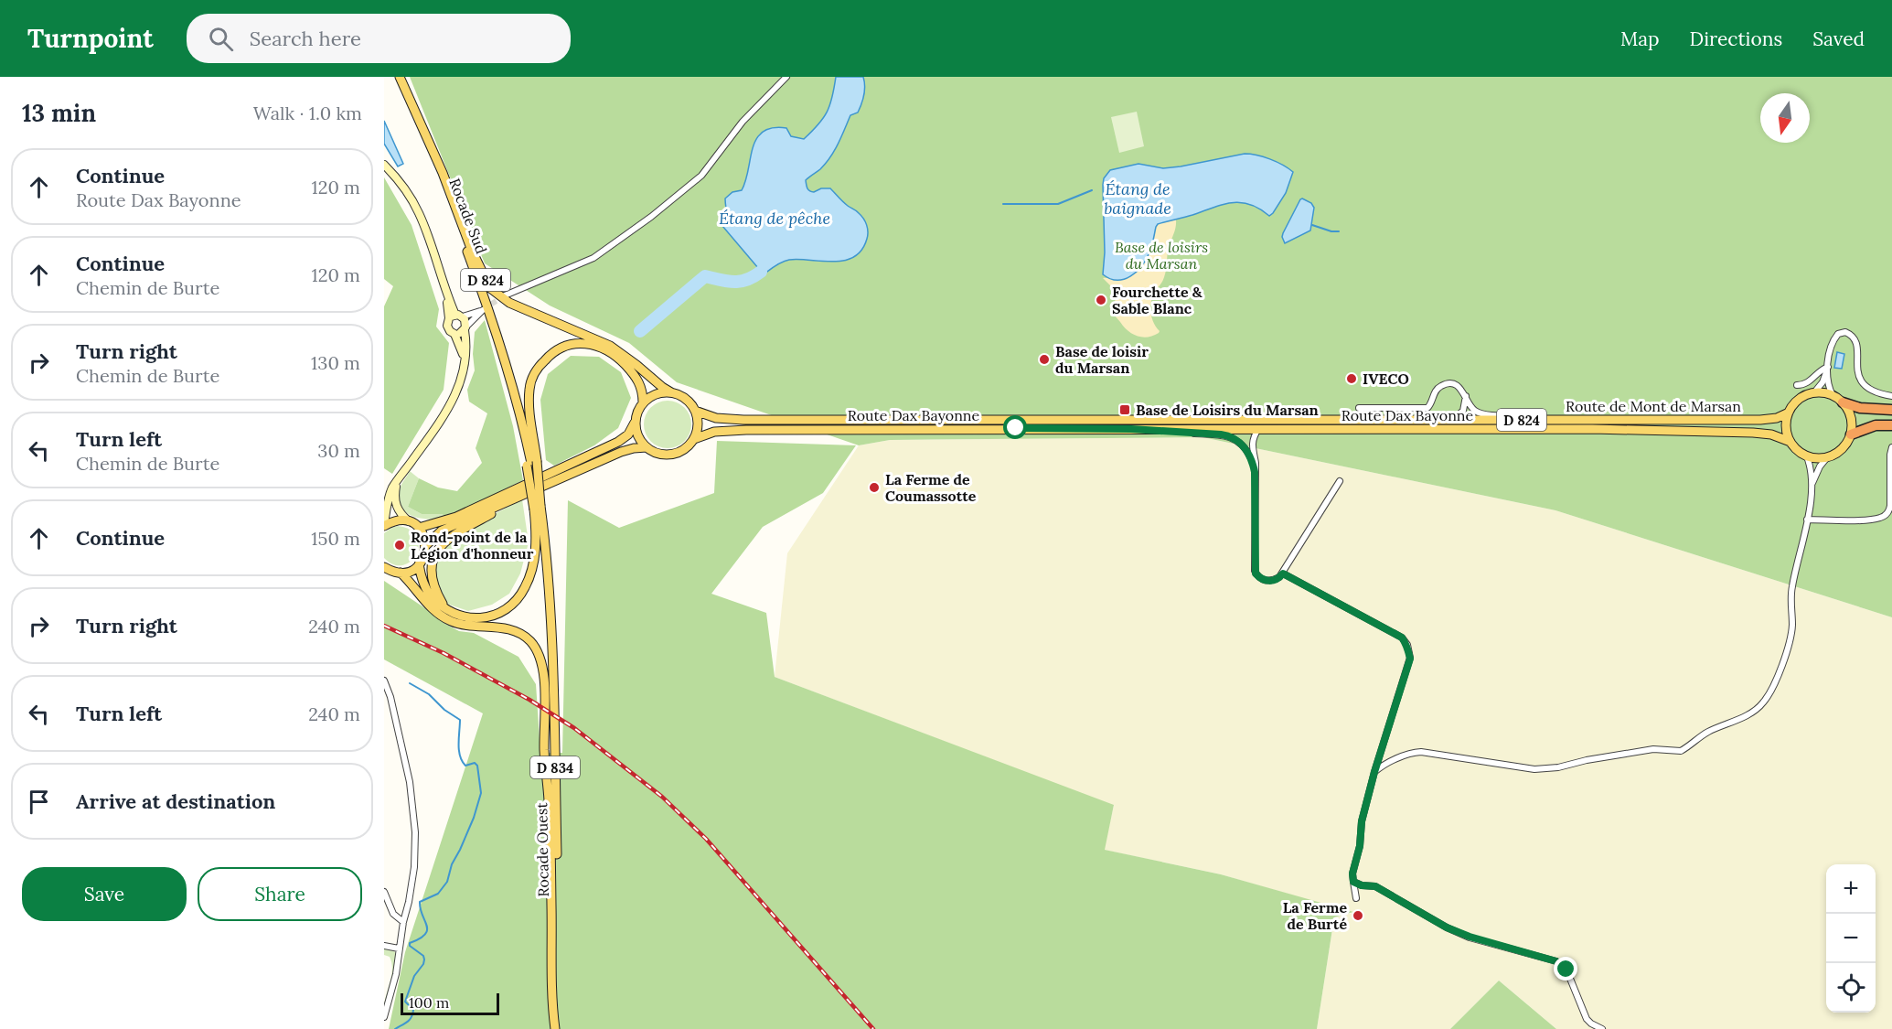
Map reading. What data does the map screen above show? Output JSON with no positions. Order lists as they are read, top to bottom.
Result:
{
  "streets": {
    "main road": [
      "Rocade Sud",
      "D 824",
      "Route de Mont de Marsan",
      "Route Dax Bayonne",
      "D 834",
      "Rocade Ouest"
    ]
  },
  "crossings": [
    ["Rocade Sud", "D 824"],
    ["Rocade Sud", "D 834"],
    ["D 824", "Route de Mont de Marsan"],
    ["D 824", "Route Dax Bayonne"],
    ["Route de Mont de Marsan", "Route Dax Bayonne"],
    ["D 834", "Rocade Ouest"]
  ],
  "water": ["Étang de baignade", "Étang de pêche"],
  "parks": ["Base de loisirs du Marsan"],
  "places": {
    "other": [
      "Fourchette & Sable Blanc",
      "Base de loisir du Marsan",
      "IVECO",
      "La Ferme de Coumassotte",
      "Rond-point de la Légion d'honneur",
      "La Ferme de Burté"
    ],
    "transit": ["Base de Loisirs du Marsan"]
  },
  "scale_bar": "100 m",
  "north": "bottom",
  "page": {
    "header": "Turnpoint",
    "search": "Search here",
    "nav": ["Map", "Directions", "Saved"],
    "heading": ["13 min", "Walk · 1.0 km"],
    "list": [
      ["Continue", "Route Dax Bayonne", "120 m"],
      ["Continue", "Chemin de Burte", "120 m"],
      ["Turn right", "Chemin de Burte", "130 m"],
      ["Turn left", "Chemin de Burte", "30 m"],
      ["Continue", "150 m"],
      ["Turn right", "240 m"],
      ["Turn left", "240 m"],
      "Arrive at destination"
    ],
    "buttons": ["Save", "Share"],
    "map_buttons": ["+", "−"],
    "scale": "100 m"
  }
}
